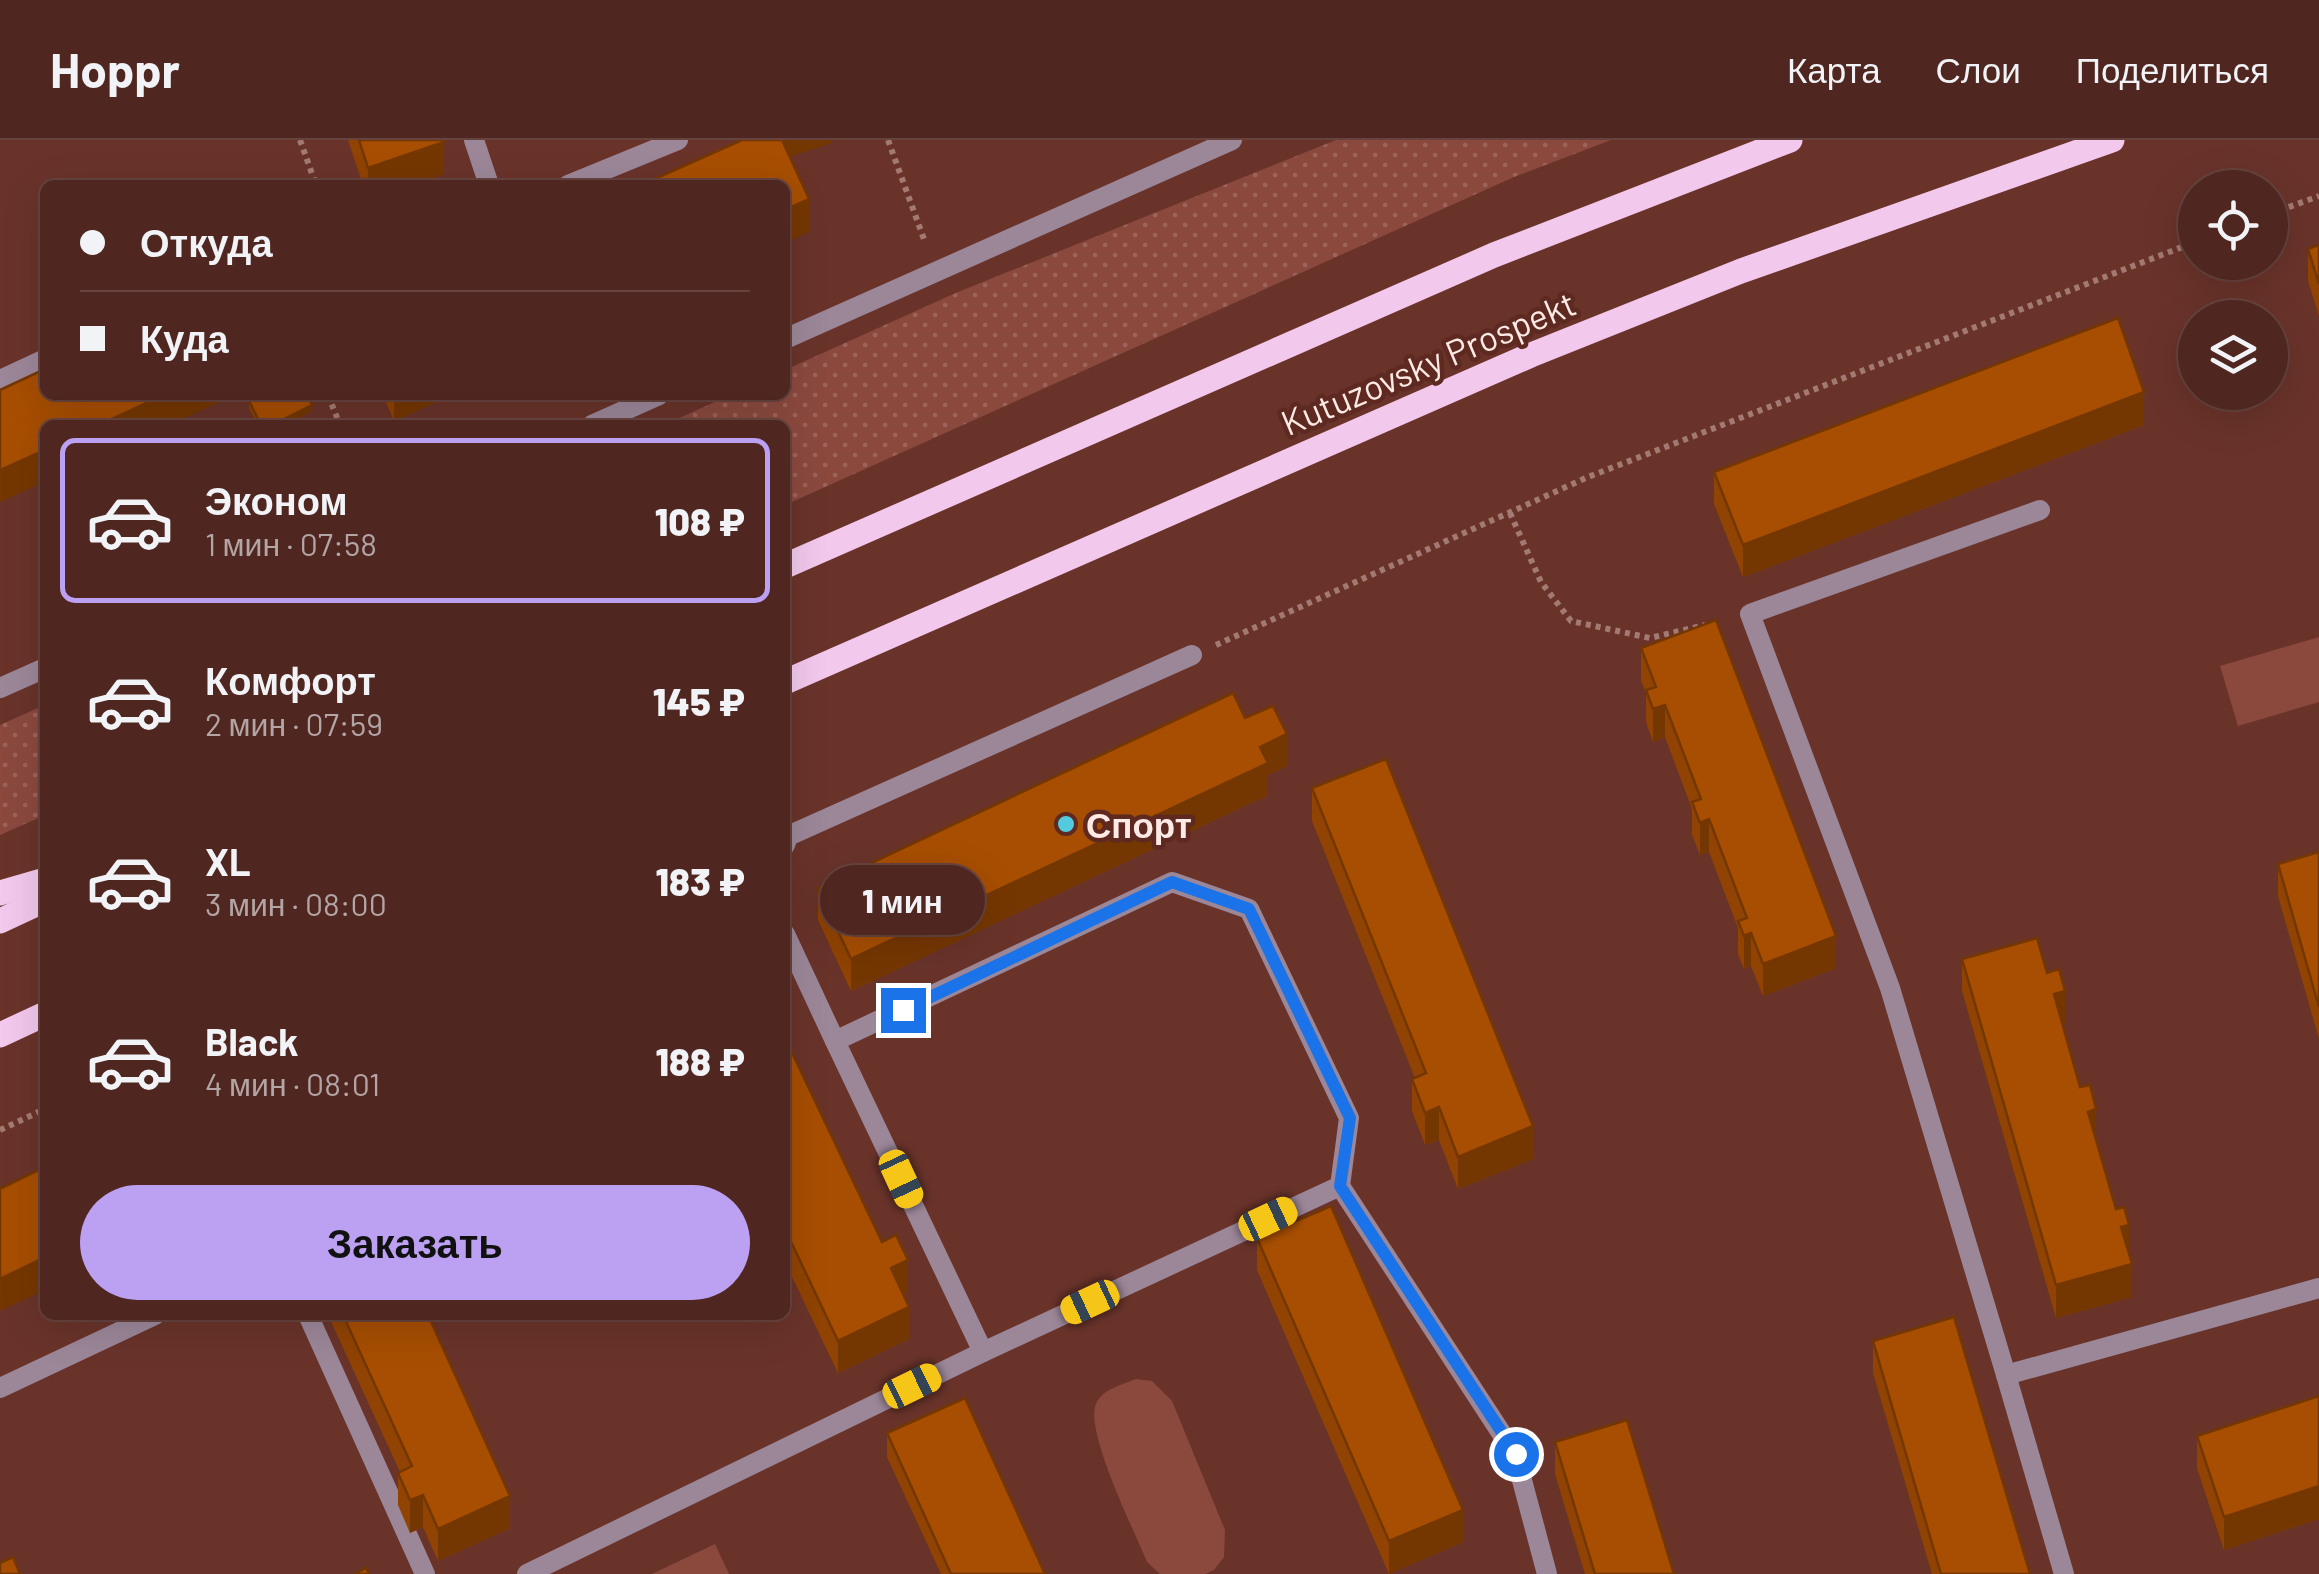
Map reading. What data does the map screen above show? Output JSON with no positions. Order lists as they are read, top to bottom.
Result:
{
  "streets": {
    "main road": ["Kutuzovsky Prospekt"]
  },
  "places": ["Спорт"],
  "page": {
    "header": "Hoppr",
    "nav": ["Карта", "Слои", "Поделиться"],
    "banner": ["Откуда", "Куда"],
    "list": [
      {
        "name": "Эконом",
        "note": "1 мин · 07:58",
        "value": "108 ₽"
      },
      {
        "name": "Комфорт",
        "note": "2 мин · 07:59",
        "value": "145 ₽"
      },
      {
        "name": "XL",
        "note": "3 мин · 08:00",
        "value": "183 ₽"
      },
      {
        "name": "Black",
        "note": "4 мин · 08:01",
        "value": "188 ₽"
      }
    ],
    "bubble": "1 мин",
    "buttons": "Заказать"
  }
}
